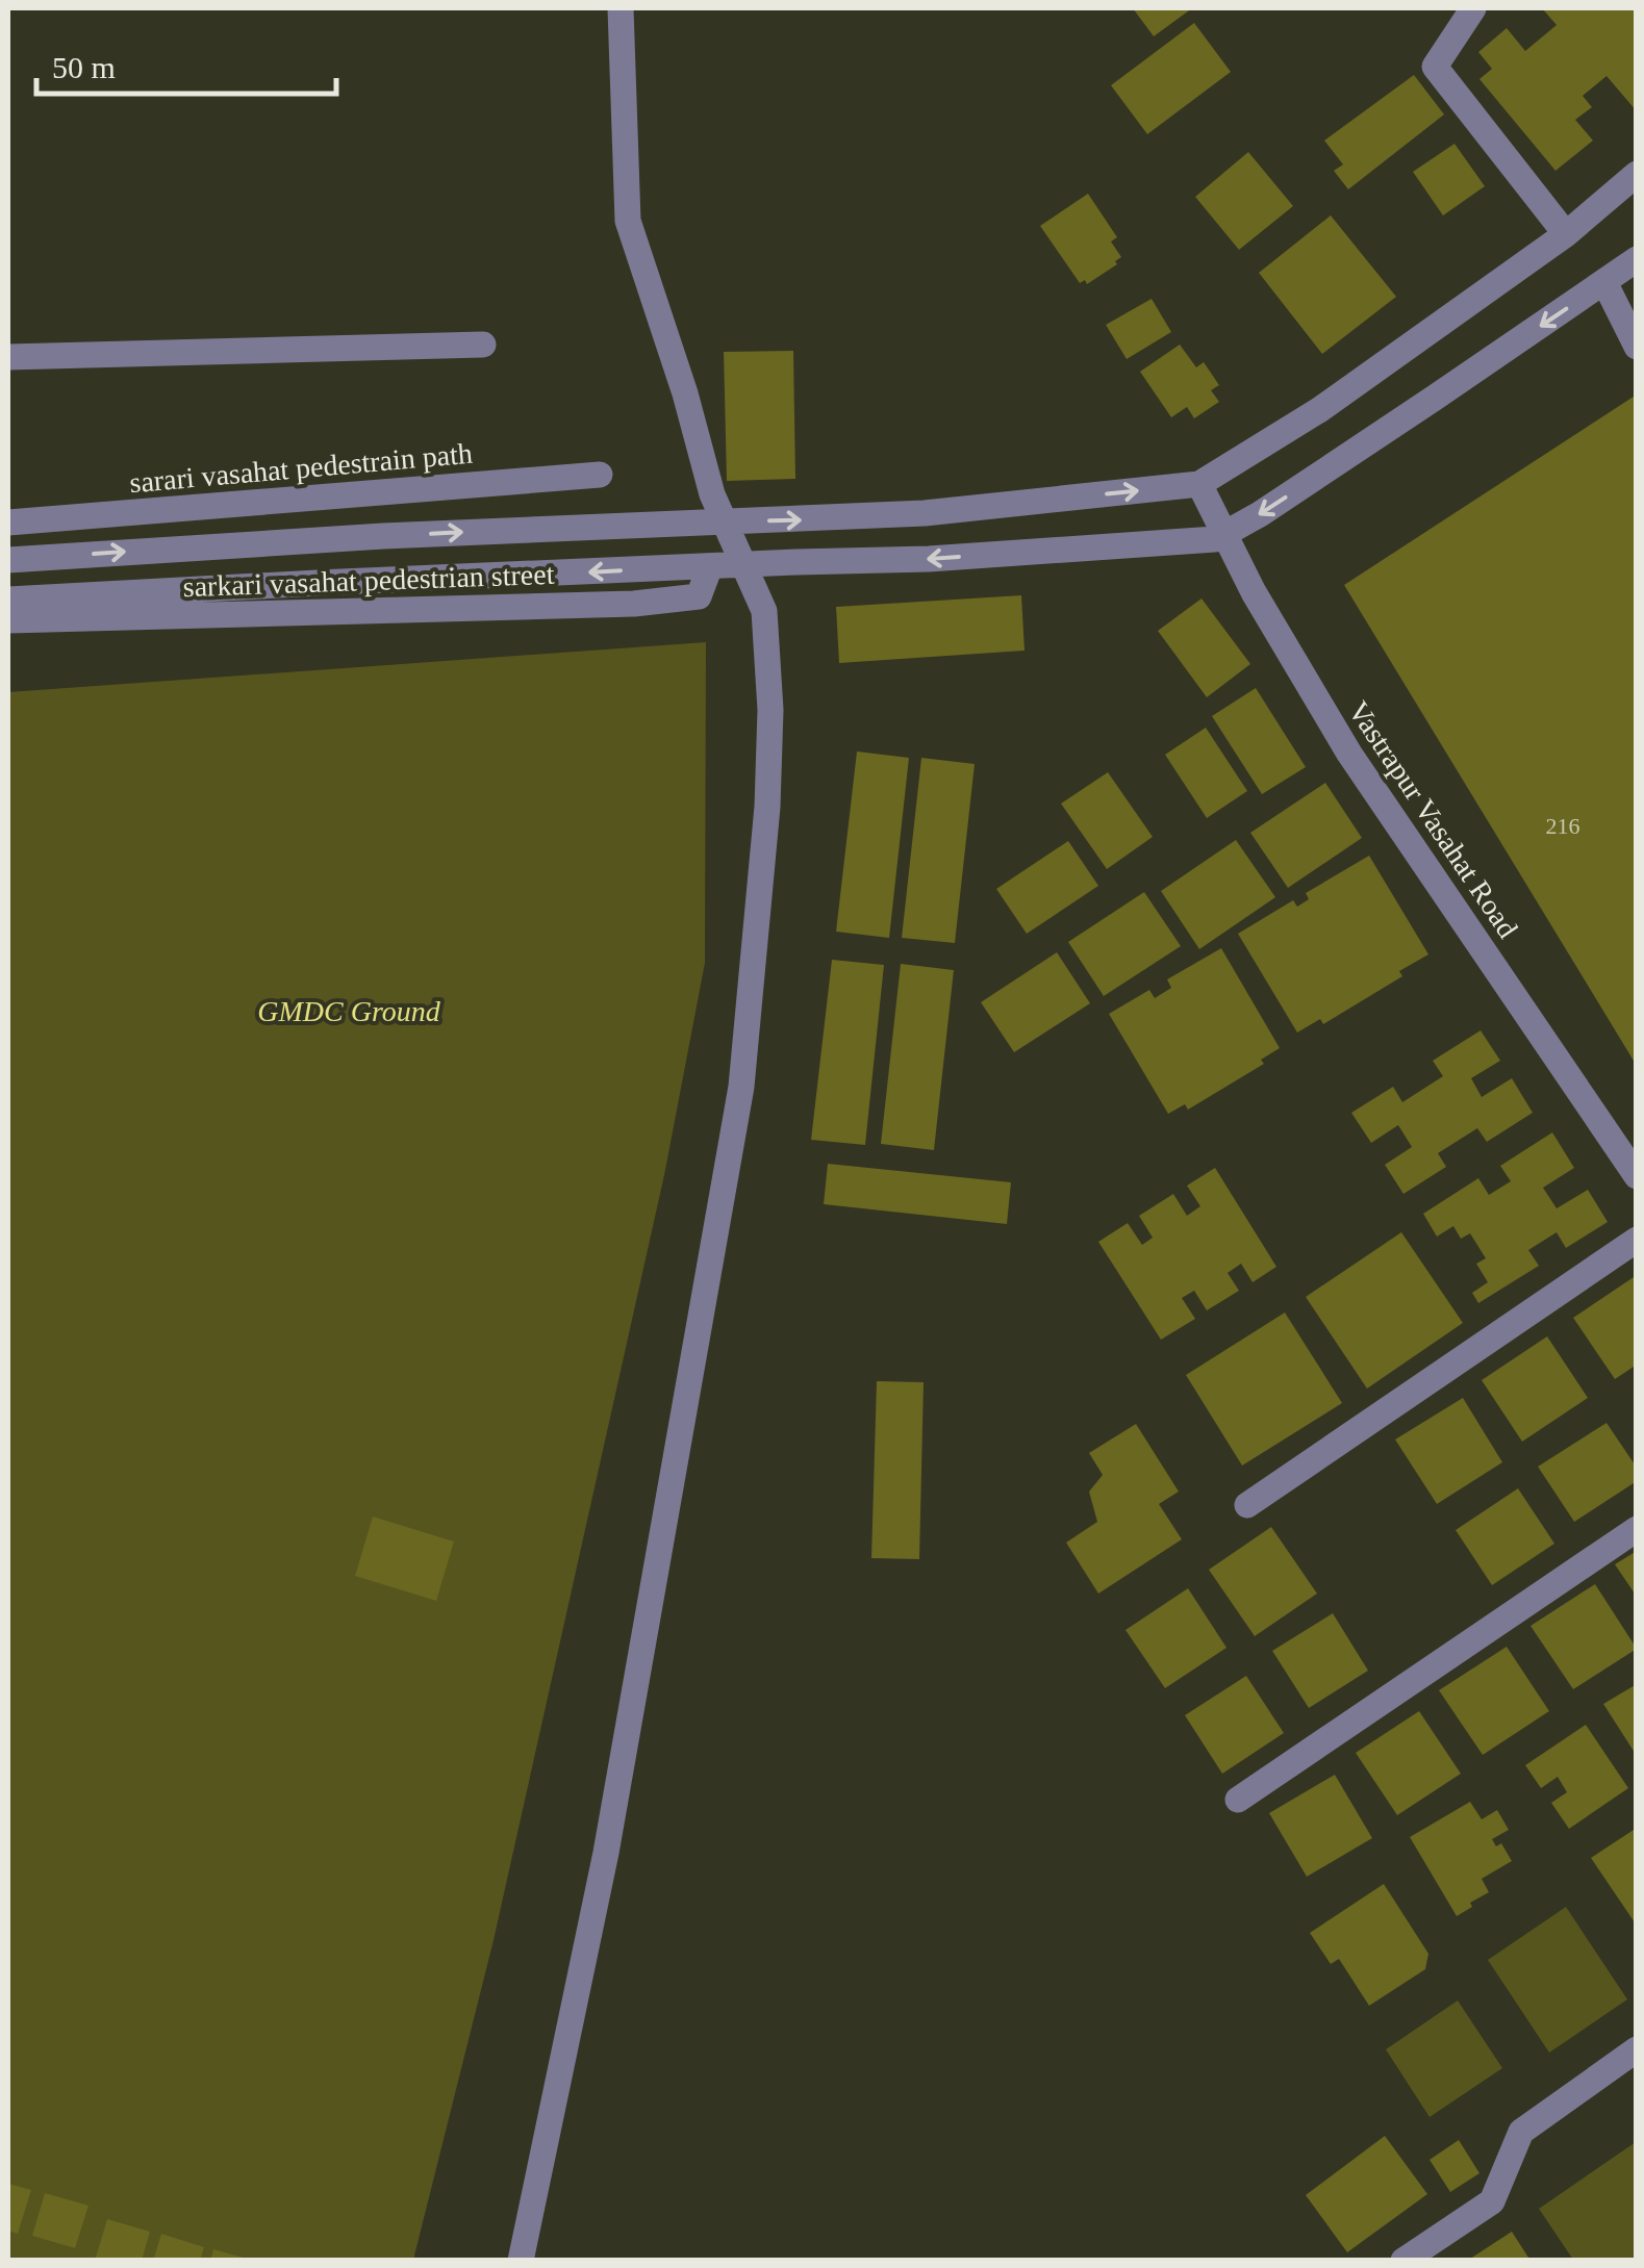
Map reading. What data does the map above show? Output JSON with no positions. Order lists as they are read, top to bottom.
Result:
{
  "streets": {
    "street": ["sarari vasahat pedestrain path", "sarkari vasahat pedestrian street", "Vastrapur Vasahat Road"]
  },
  "parks": ["GMDC Ground"],
  "house_numbers": ["216"],
  "scale_bar": "50 m"
}
